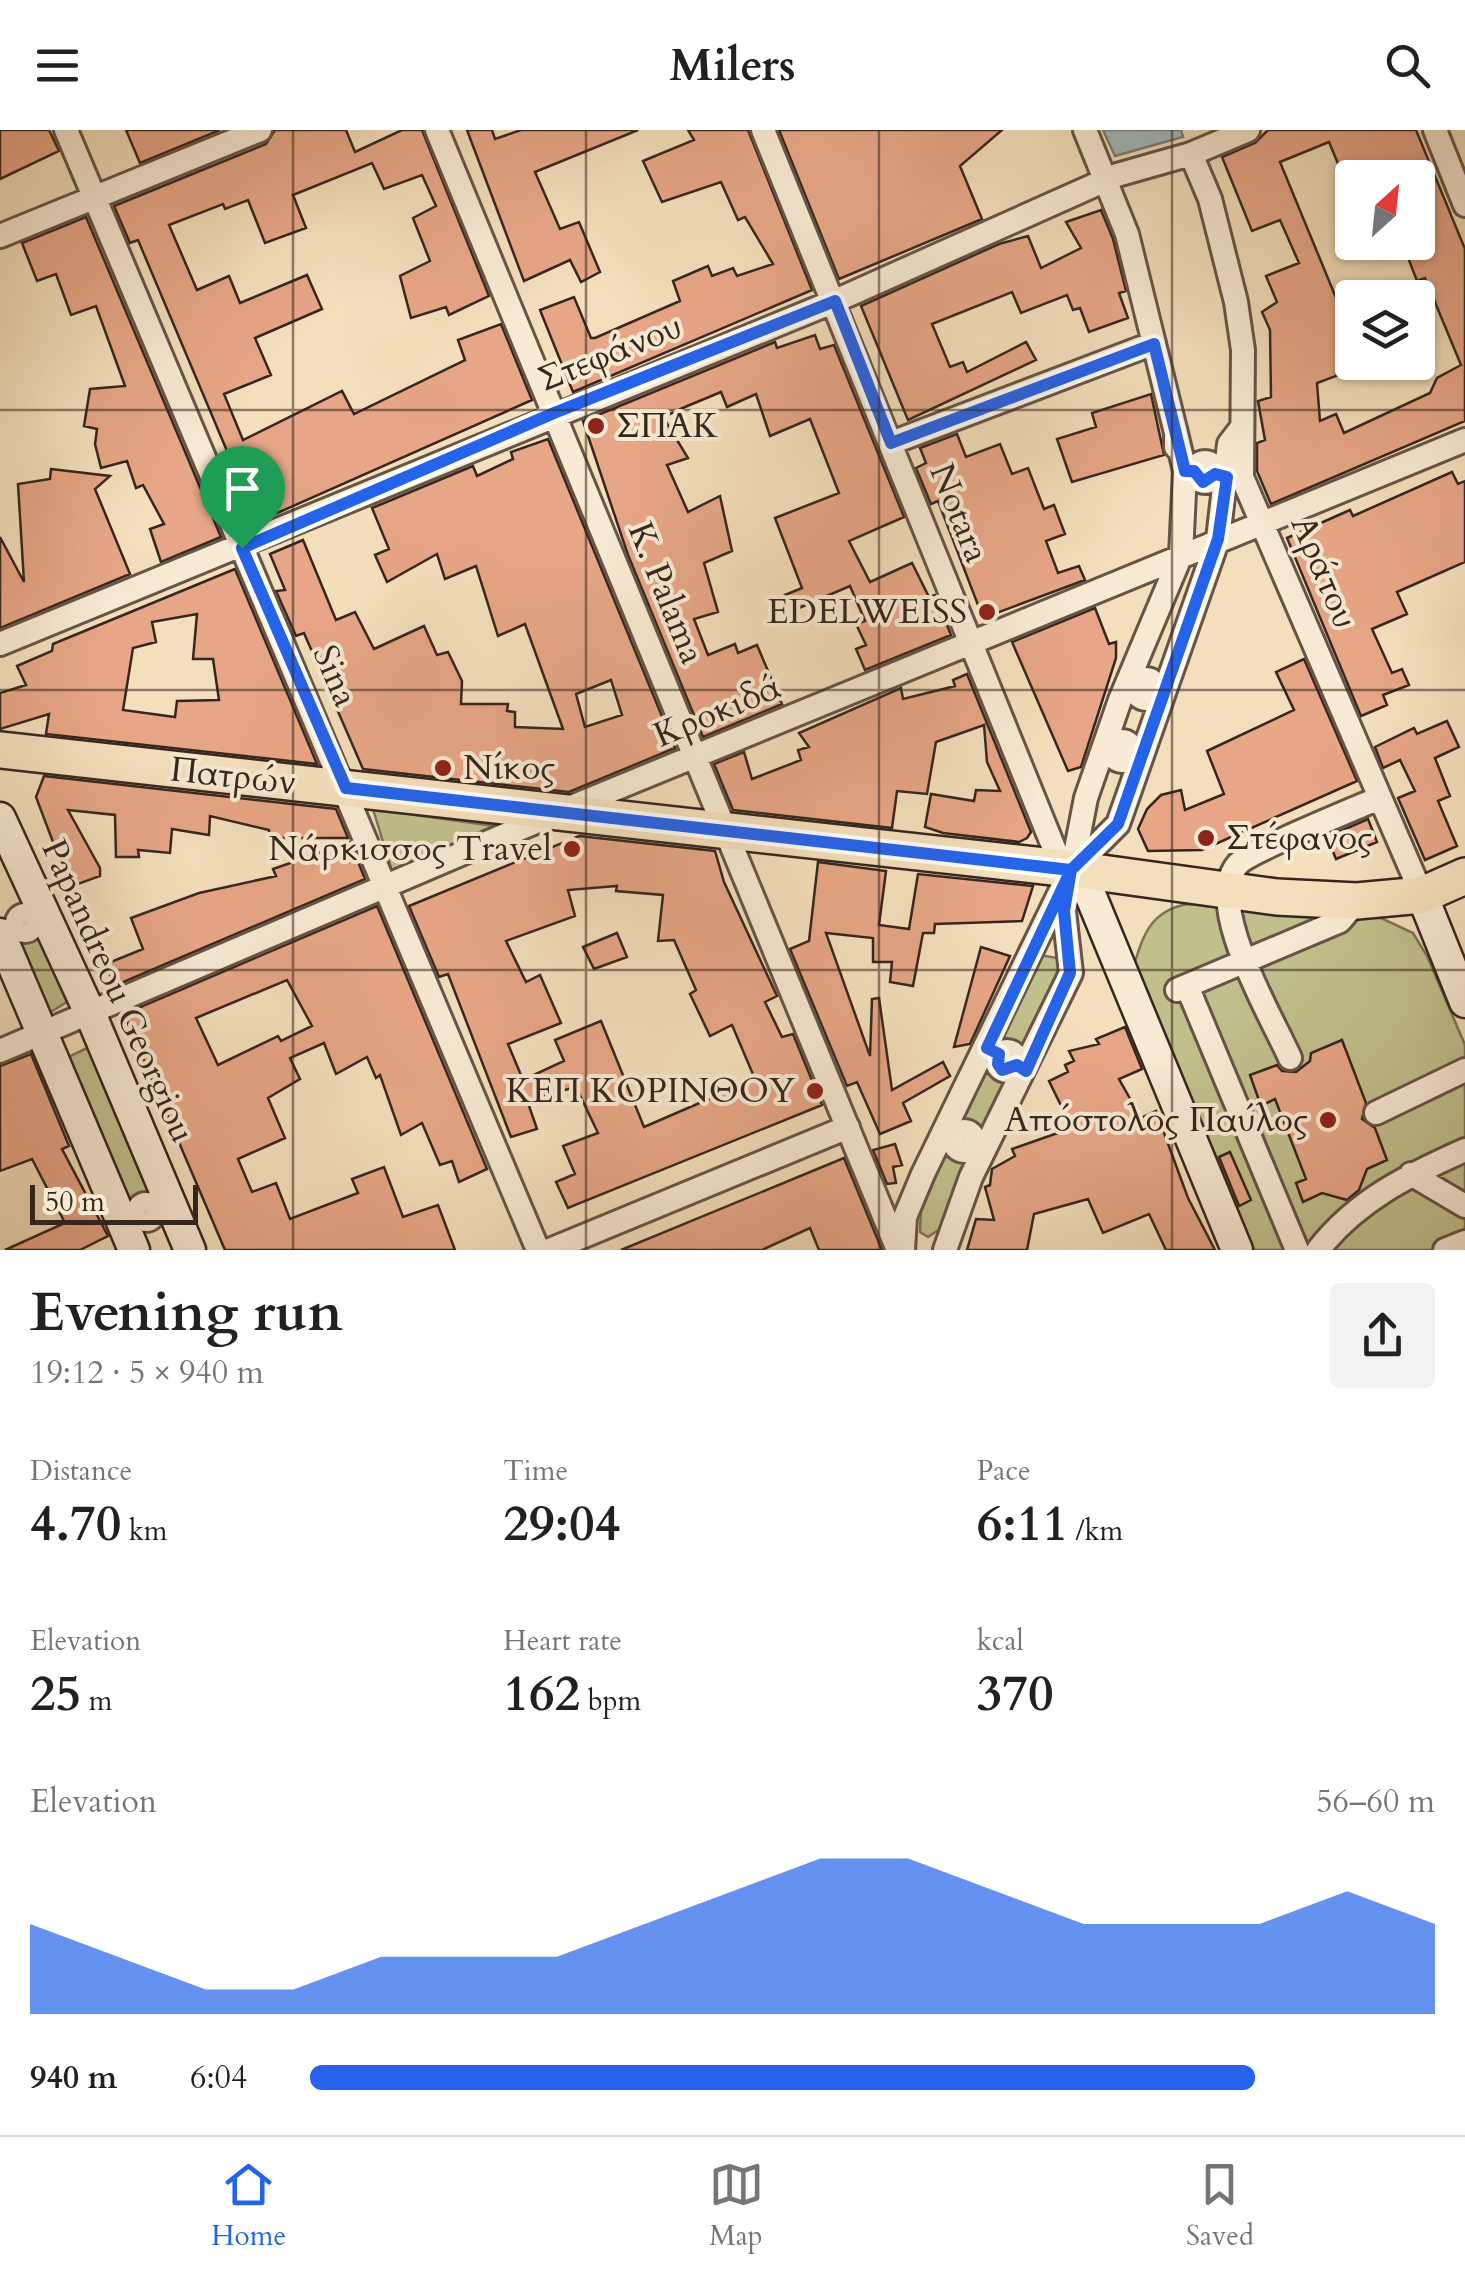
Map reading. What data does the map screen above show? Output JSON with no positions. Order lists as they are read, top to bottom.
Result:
{
  "streets": {
    "main road": [
      "Notara",
      "Αράτου",
      "Πατρών",
      "Papandreou Georgiou"
    ],
    "street": [
      "Στεφάνου",
      "K. Palama",
      "Sina",
      "Κροκιδά"
    ]
  },
  "crossings": [
    ["Στεφάνου", "Notara"],
    ["Στεφάνου", "Αράτου"],
    ["Στεφάνου", "K. Palama"],
    ["Στεφάνου", "Sina"],
    ["Notara", "Κροκιδά"],
    ["Notara", "Πατρών"],
    ["Αράτου", "Κροκιδά"],
    ["Αράτου", "Πατρών"],
    ["K. Palama", "Κροκιδά"],
    ["K. Palama", "Πατρών"],
    ["Sina", "Κροκιδά"],
    ["Sina", "Πατρών"],
    ["Κροκιδά", "Πατρών"],
    ["Κροκιδά", "Papandreou Georgiou"]
  ],
  "places": [
    "ΣΠΑΚ",
    "EDELWEISS",
    "Νίκος",
    "Στέφανος",
    "Νάρκισσος Travel",
    "ΚΕΠ ΚΟΡΙΝΘΟΥ",
    "Απόστολος Παύλος"
  ],
  "scale_bar": "50 m",
  "north": "top right",
  "page": {
    "header": "Milers",
    "scale": "50 m",
    "heading": ["Evening run", "19:12 · 5 × 940 m"],
    "stats": [
      ["Distance", "4.70 km"],
      ["Time", "29:04"],
      ["Pace", "6:11 /km"],
      ["Elevation", "25 m"],
      ["Heart rate", "162 bpm"],
      ["kcal", "370"]
    ],
    "chart": ["Elevation", "56–60 m"],
    "list": [
      {
        "name": "940 m",
        "note": "6:04"
      }
    ],
    "tabs": ["Home", "Map", "Saved"]
  }
}
